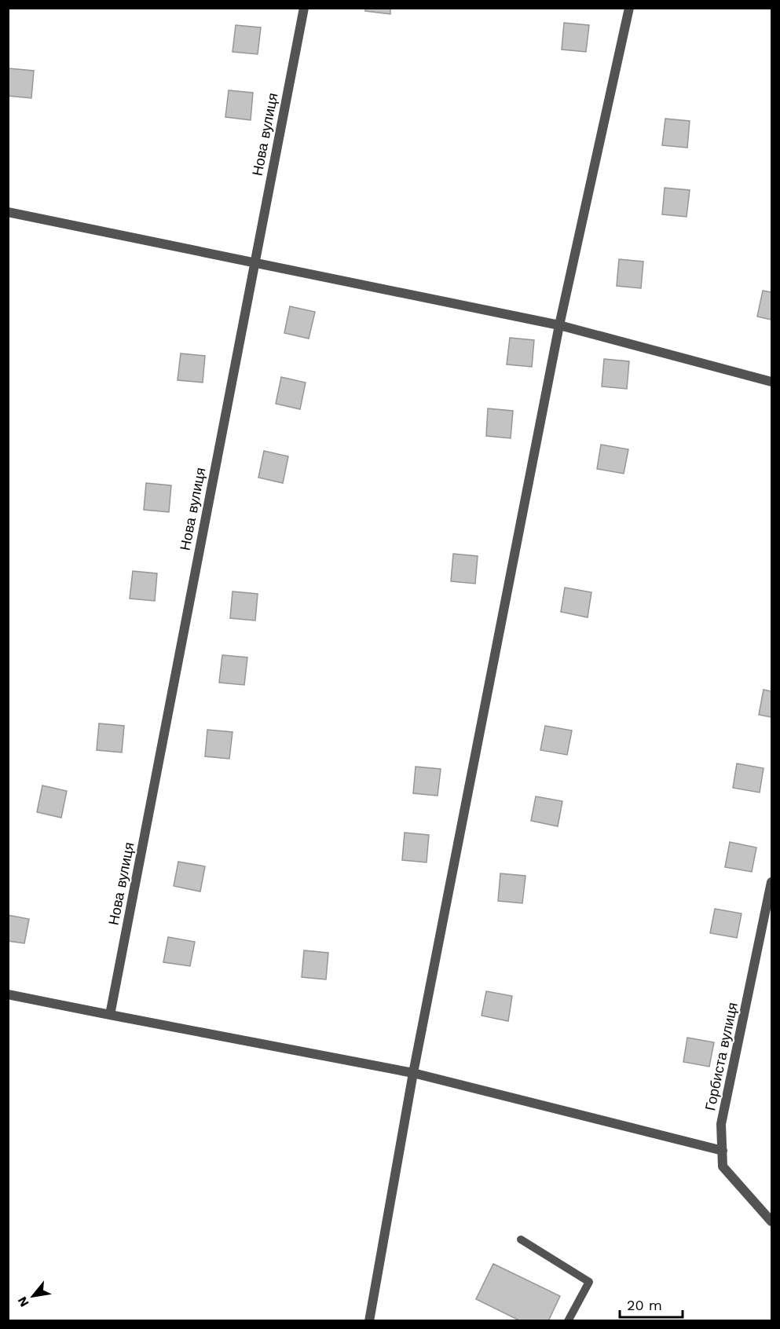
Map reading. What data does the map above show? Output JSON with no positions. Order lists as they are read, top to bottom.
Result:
{
  "streets": {
    "street": ["Нова вулиця", "Горбиста вулиця"]
  },
  "scale_bar": "20 m",
  "north": "bottom left"
}
